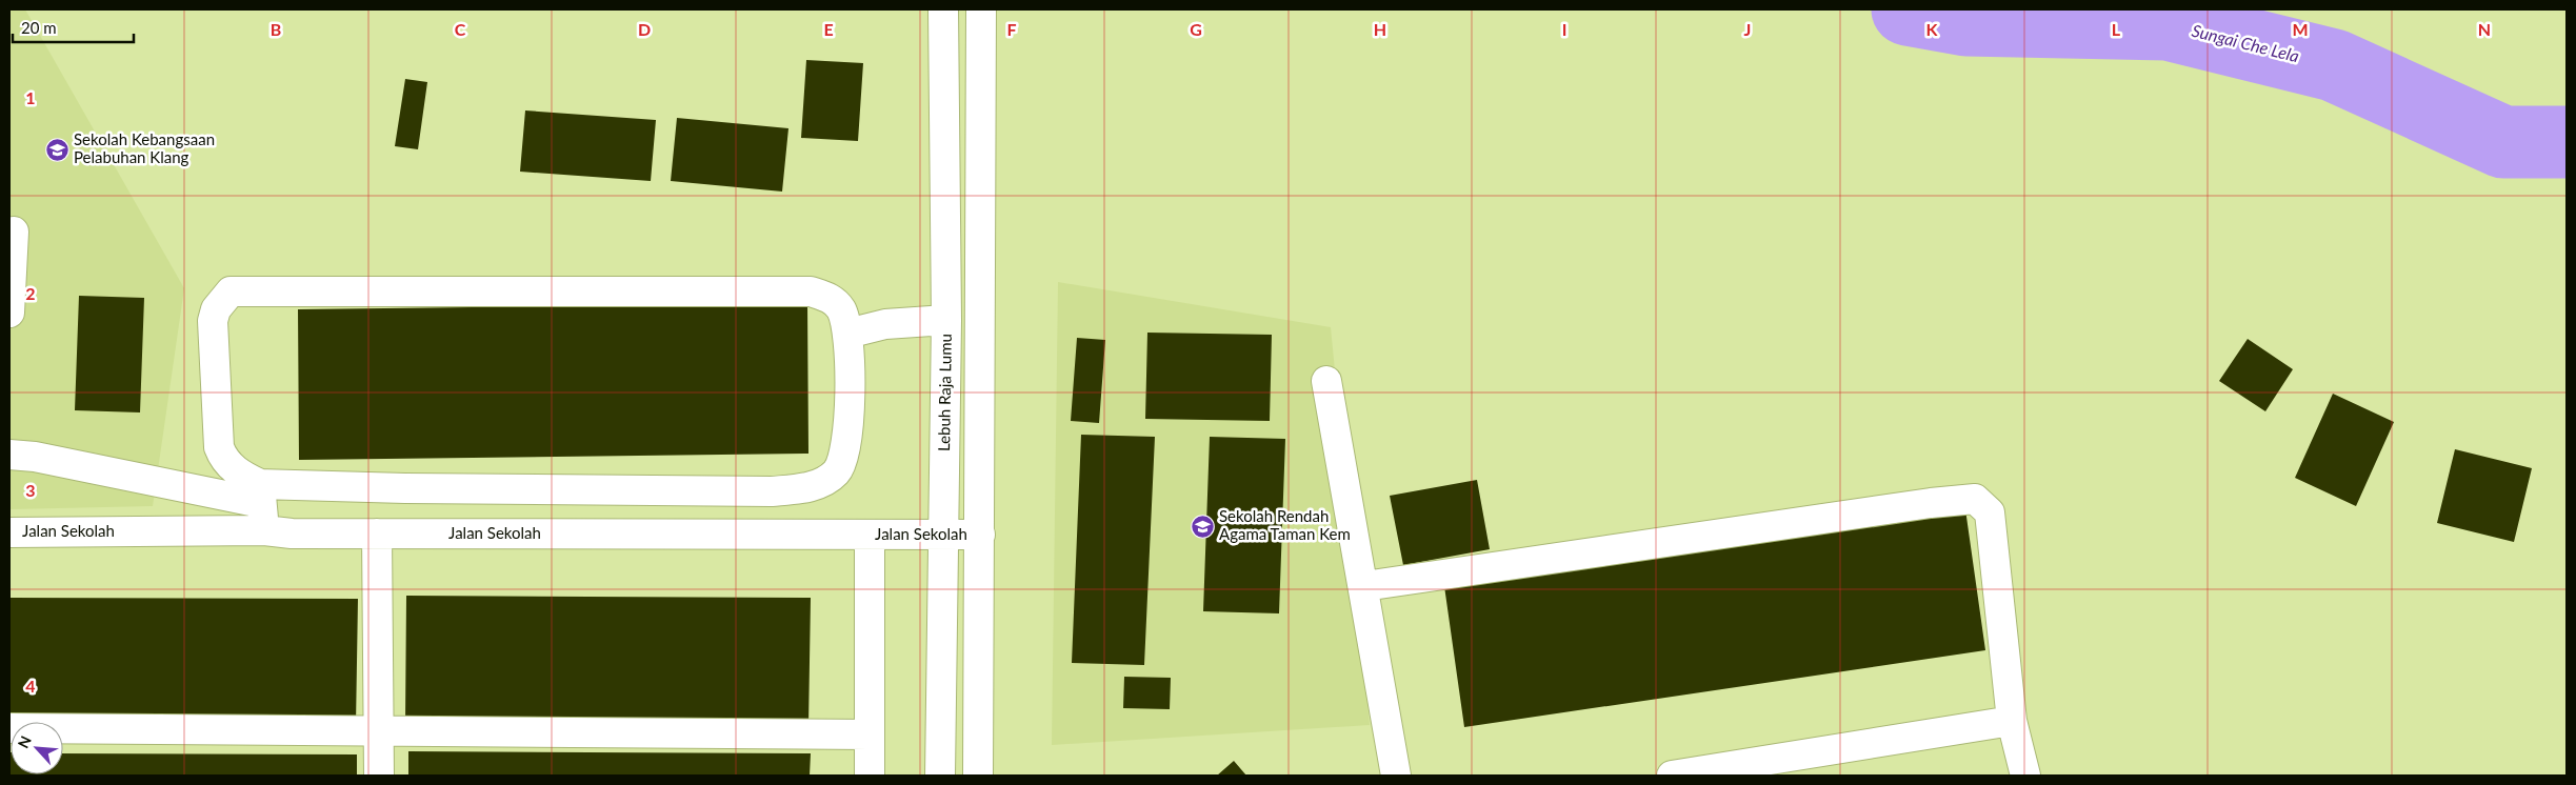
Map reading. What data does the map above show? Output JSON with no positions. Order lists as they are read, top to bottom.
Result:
{
  "streets": {
    "street": ["Lebuh Raja Lumu", "Jalan Sekolah"]
  },
  "crossings": [
    ["Lebuh Raja Lumu", "Jalan Sekolah"]
  ],
  "water": ["Sungai Che Lela"],
  "places": {
    "school or university": ["Sekolah Kebangsaan Pelabuhan Klang", "Sekolah Rendah Agama Taman Kem"]
  },
  "scale_bar": "20 m",
  "north": "top left",
  "grid": {
    "columns": [
      "B",
      "C",
      "D",
      "E",
      "F",
      "G",
      "H",
      "I",
      "J",
      "K",
      "L",
      "M",
      "N"
    ],
    "rows": [
      "1",
      "2",
      "3",
      "4"
    ]
  }
}
